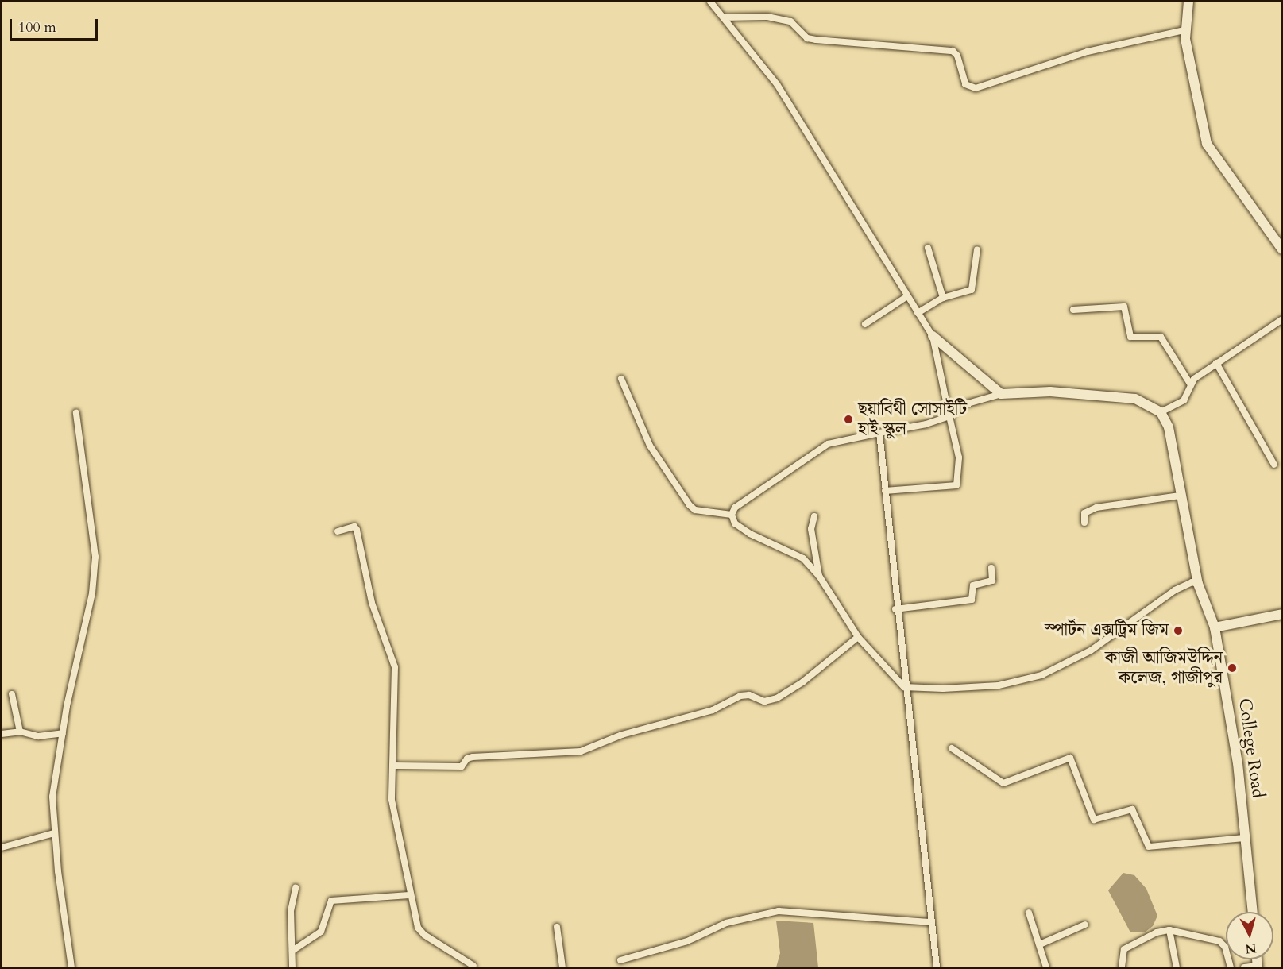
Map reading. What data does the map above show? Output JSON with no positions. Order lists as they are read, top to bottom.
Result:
{
  "streets": {
    "main road": ["College Road"]
  },
  "places": ["ছয়াবিথী সোসাইটি হাই স্কুল", "স্পার্টন এক্সট্রিম জিম", "কাজী আজিমউদ্দিন কলেজ, গাজীপুর"],
  "scale_bar": "100 m",
  "north": "bottom"
}
